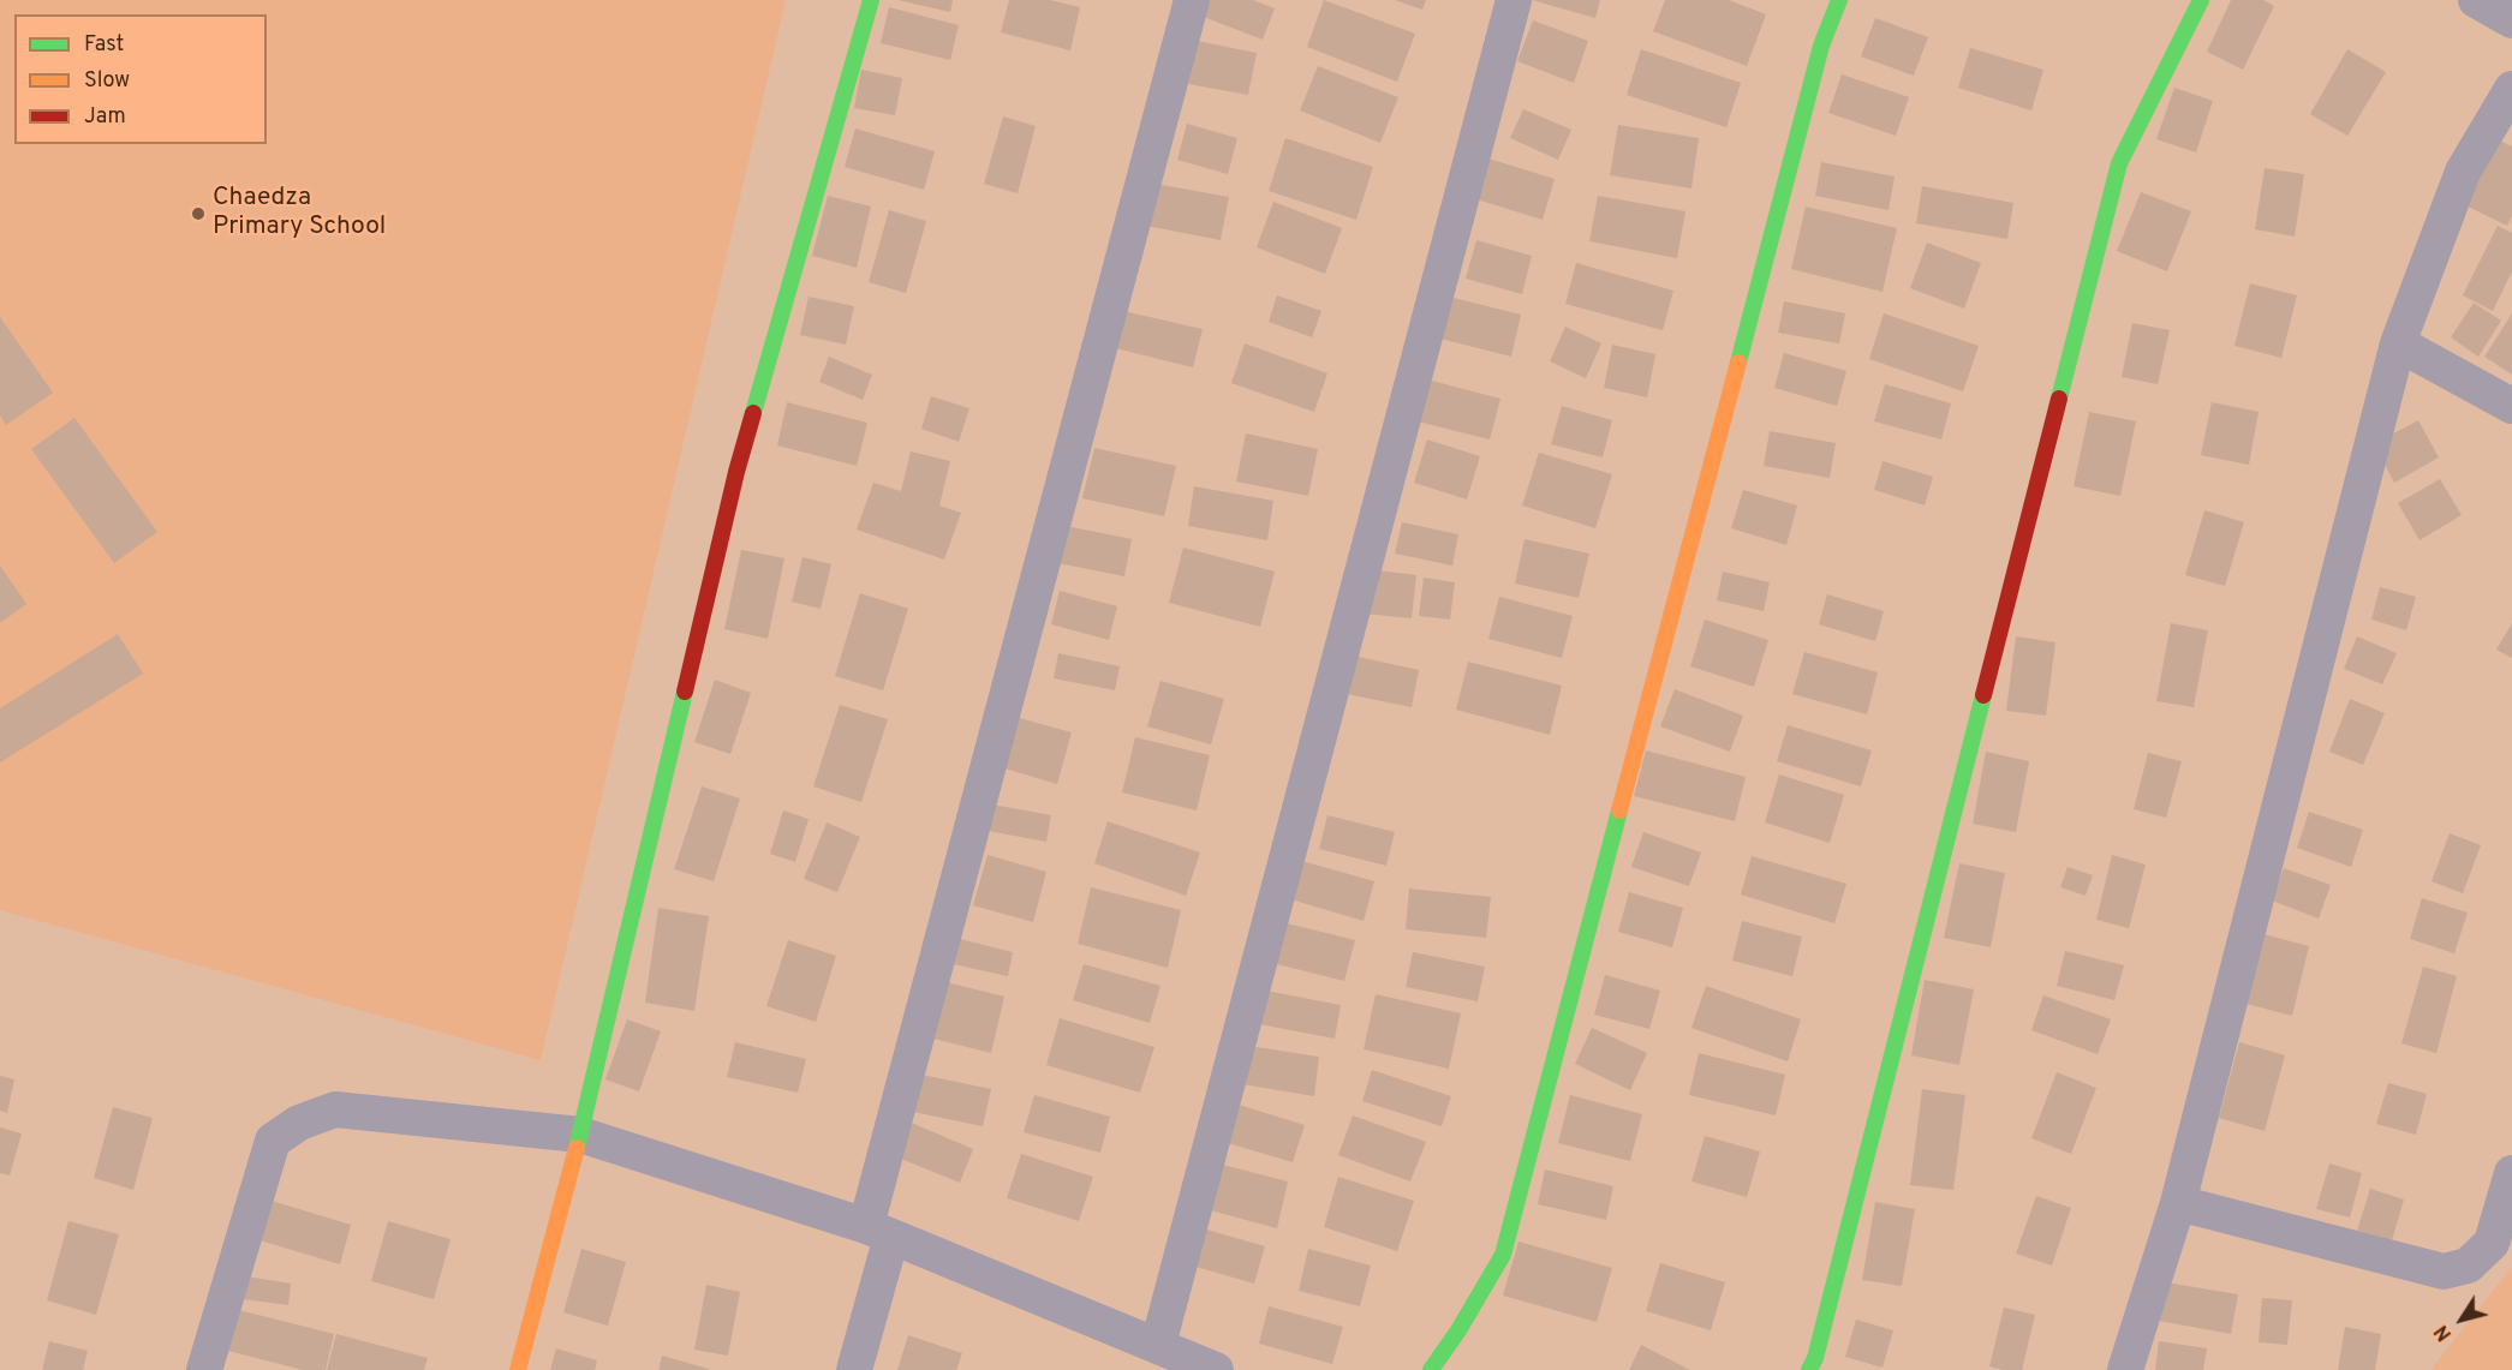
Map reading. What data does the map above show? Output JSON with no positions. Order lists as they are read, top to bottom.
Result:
{
  "places": ["Chaedza Primary School"],
  "legend": ["Fast", "Slow", "Jam"],
  "north": "bottom left"
}
